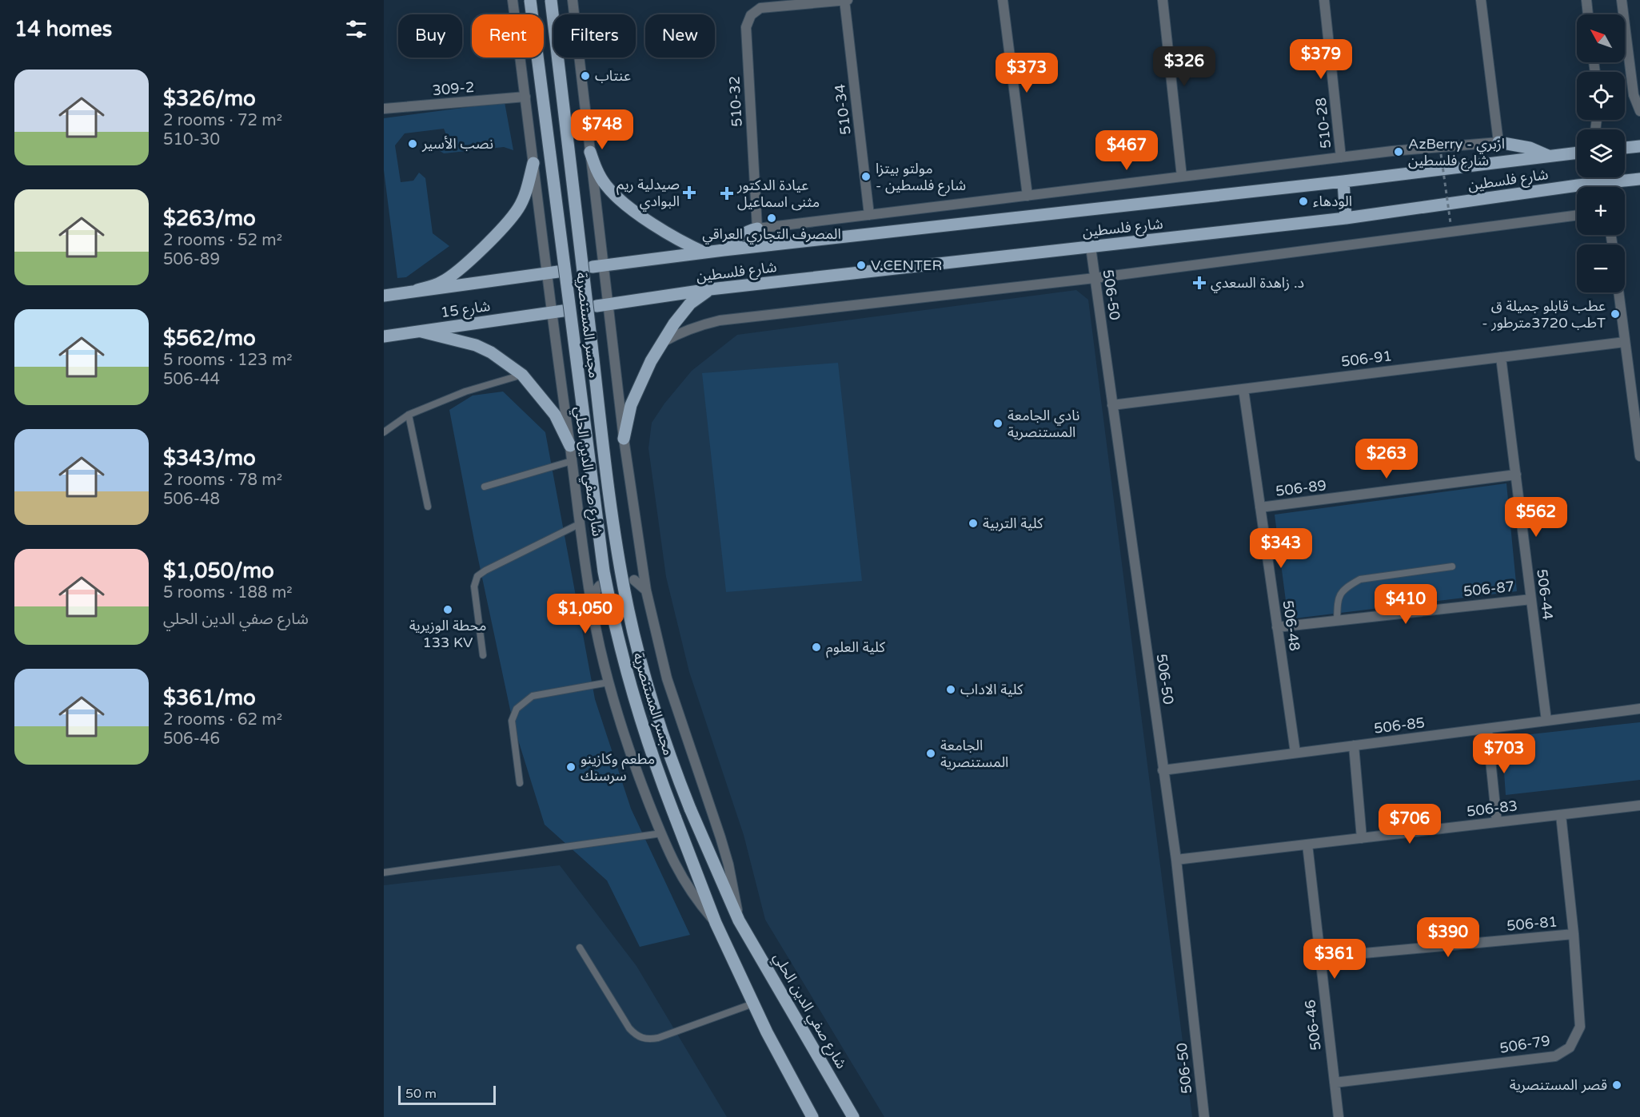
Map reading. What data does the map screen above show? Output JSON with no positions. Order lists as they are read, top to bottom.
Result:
{
  "streets": {
    "main road": [
      "شارع فلسطين",
      "شارع 15",
      "مجسر المستنصرية",
      "شارع صفي الدين الحلي"
    ],
    "street": [
      "309-2",
      "510-32",
      "510-34",
      "510-28",
      "506-50",
      "506-91",
      "506-89",
      "506-87",
      "506-44",
      "506-48",
      "506-85",
      "506-83",
      "506-81",
      "506-46",
      "506-79"
    ]
  },
  "crossings": [
    ["309-2", "شارع صفي الدين الحلي"],
    ["510-32", "510-34"],
    ["شارع فلسطين", "506-50"],
    ["شارع فلسطين", "شارع صفي الدين الحلي"],
    ["506-50", "506-91"],
    ["506-50", "506-85"],
    ["506-50", "506-83"],
    ["شارع 15", "شارع صفي الدين الحلي"],
    ["مجسر المستنصرية", "شارع صفي الدين الحلي"],
    ["506-91", "506-44"],
    ["506-91", "506-48"],
    ["506-89", "506-44"],
    ["506-89", "506-48"],
    ["506-87", "506-44"],
    ["506-87", "506-48"],
    ["506-44", "506-85"],
    ["506-48", "506-85"],
    ["506-83", "506-46"],
    ["506-83", "506-79"],
    ["506-81", "506-46"],
    ["506-81", "506-79"],
    ["506-46", "506-79"]
  ],
  "places": {
    "other": [
      "عنتاب",
      "نصب الأسير",
      "AzBerry - ازبري شارع فلسطين",
      "مولتو بيتزا - شارع فلسطين",
      "الودهاء",
      "المصرف التجاري العراقي",
      "V.CENTER",
      "عطب قابلو جميلة ق - طب 3720مترطورT",
      "نادي الجامعة المستنصرية",
      "كلية التربية",
      "محطة الوزيرية 133 KV",
      "كلية العلوم",
      "كلية الاداب",
      "الجامعة المستنصرية",
      "مطعم وكازينو سرسنك",
      "قصر المستنصرية"
    ],
    "health": ["صيدلية ريم البوادي", "عيادة الدكتور مثنى اسماعيل", "د. زاهدة السعدي"]
  },
  "scale_bar": "50 m",
  "north": "top left",
  "page": {
    "heading": "14 homes",
    "map_buttons": ["+", "−"],
    "chip": [
      "Buy",
      "Rent",
      "Filters",
      "New"
    ],
    "price": [
      "$379",
      "$326",
      "$373",
      "$748",
      "$467",
      "$263",
      "$562",
      "$343",
      "$410",
      "$1,050",
      "$703",
      "$706",
      "$390",
      "$361"
    ],
    "list": [
      {
        "name": "$326/mo",
        "note": "2 rooms · 72 m² · 510-30"
      },
      {
        "name": "$263/mo",
        "note": "2 rooms · 52 m² · 506-89"
      },
      {
        "name": "$562/mo",
        "note": "5 rooms · 123 m² · 506-44"
      },
      {
        "name": "$343/mo",
        "note": "2 rooms · 78 m² · 506-48"
      },
      {
        "name": "$1,050/mo",
        "note": "5 rooms · 188 m² · شارع صفي الدين الحلي"
      },
      {
        "name": "$361/mo",
        "note": "2 rooms · 62 m² · 506-46"
      }
    ],
    "scale": "50 m"
  }
}
